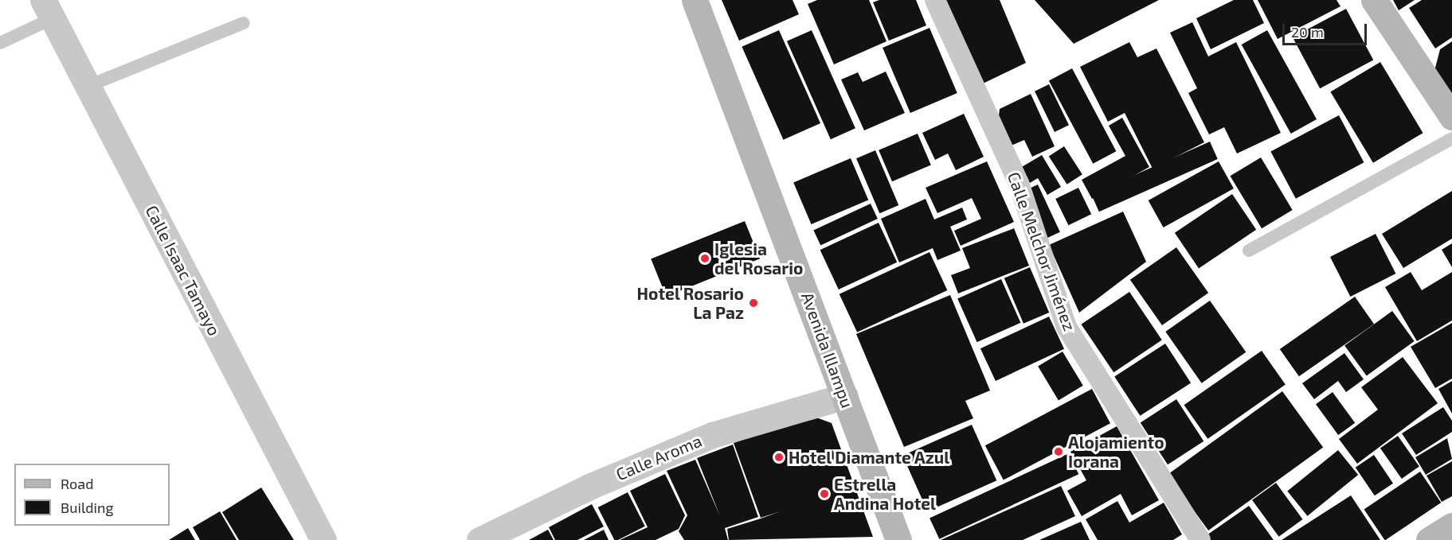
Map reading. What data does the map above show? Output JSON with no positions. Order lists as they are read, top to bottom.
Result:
{
  "streets": {
    "main road": ["Avenida Illampu"],
    "street": ["Calle Melchor Jiménez", "Calle Isaac Tamayo", "Calle Aroma"]
  },
  "crossings": [
    ["Avenida Illampu", "Calle Aroma"]
  ],
  "places": [
    "Iglesia del Rosario",
    "Hotel Rosario La Paz",
    "Alojamiento Iorana",
    "Hotel Diamante Azul",
    "Estrella Andina Hotel"
  ],
  "legend": ["Road", "Building"],
  "scale_bar": "20 m"
}
